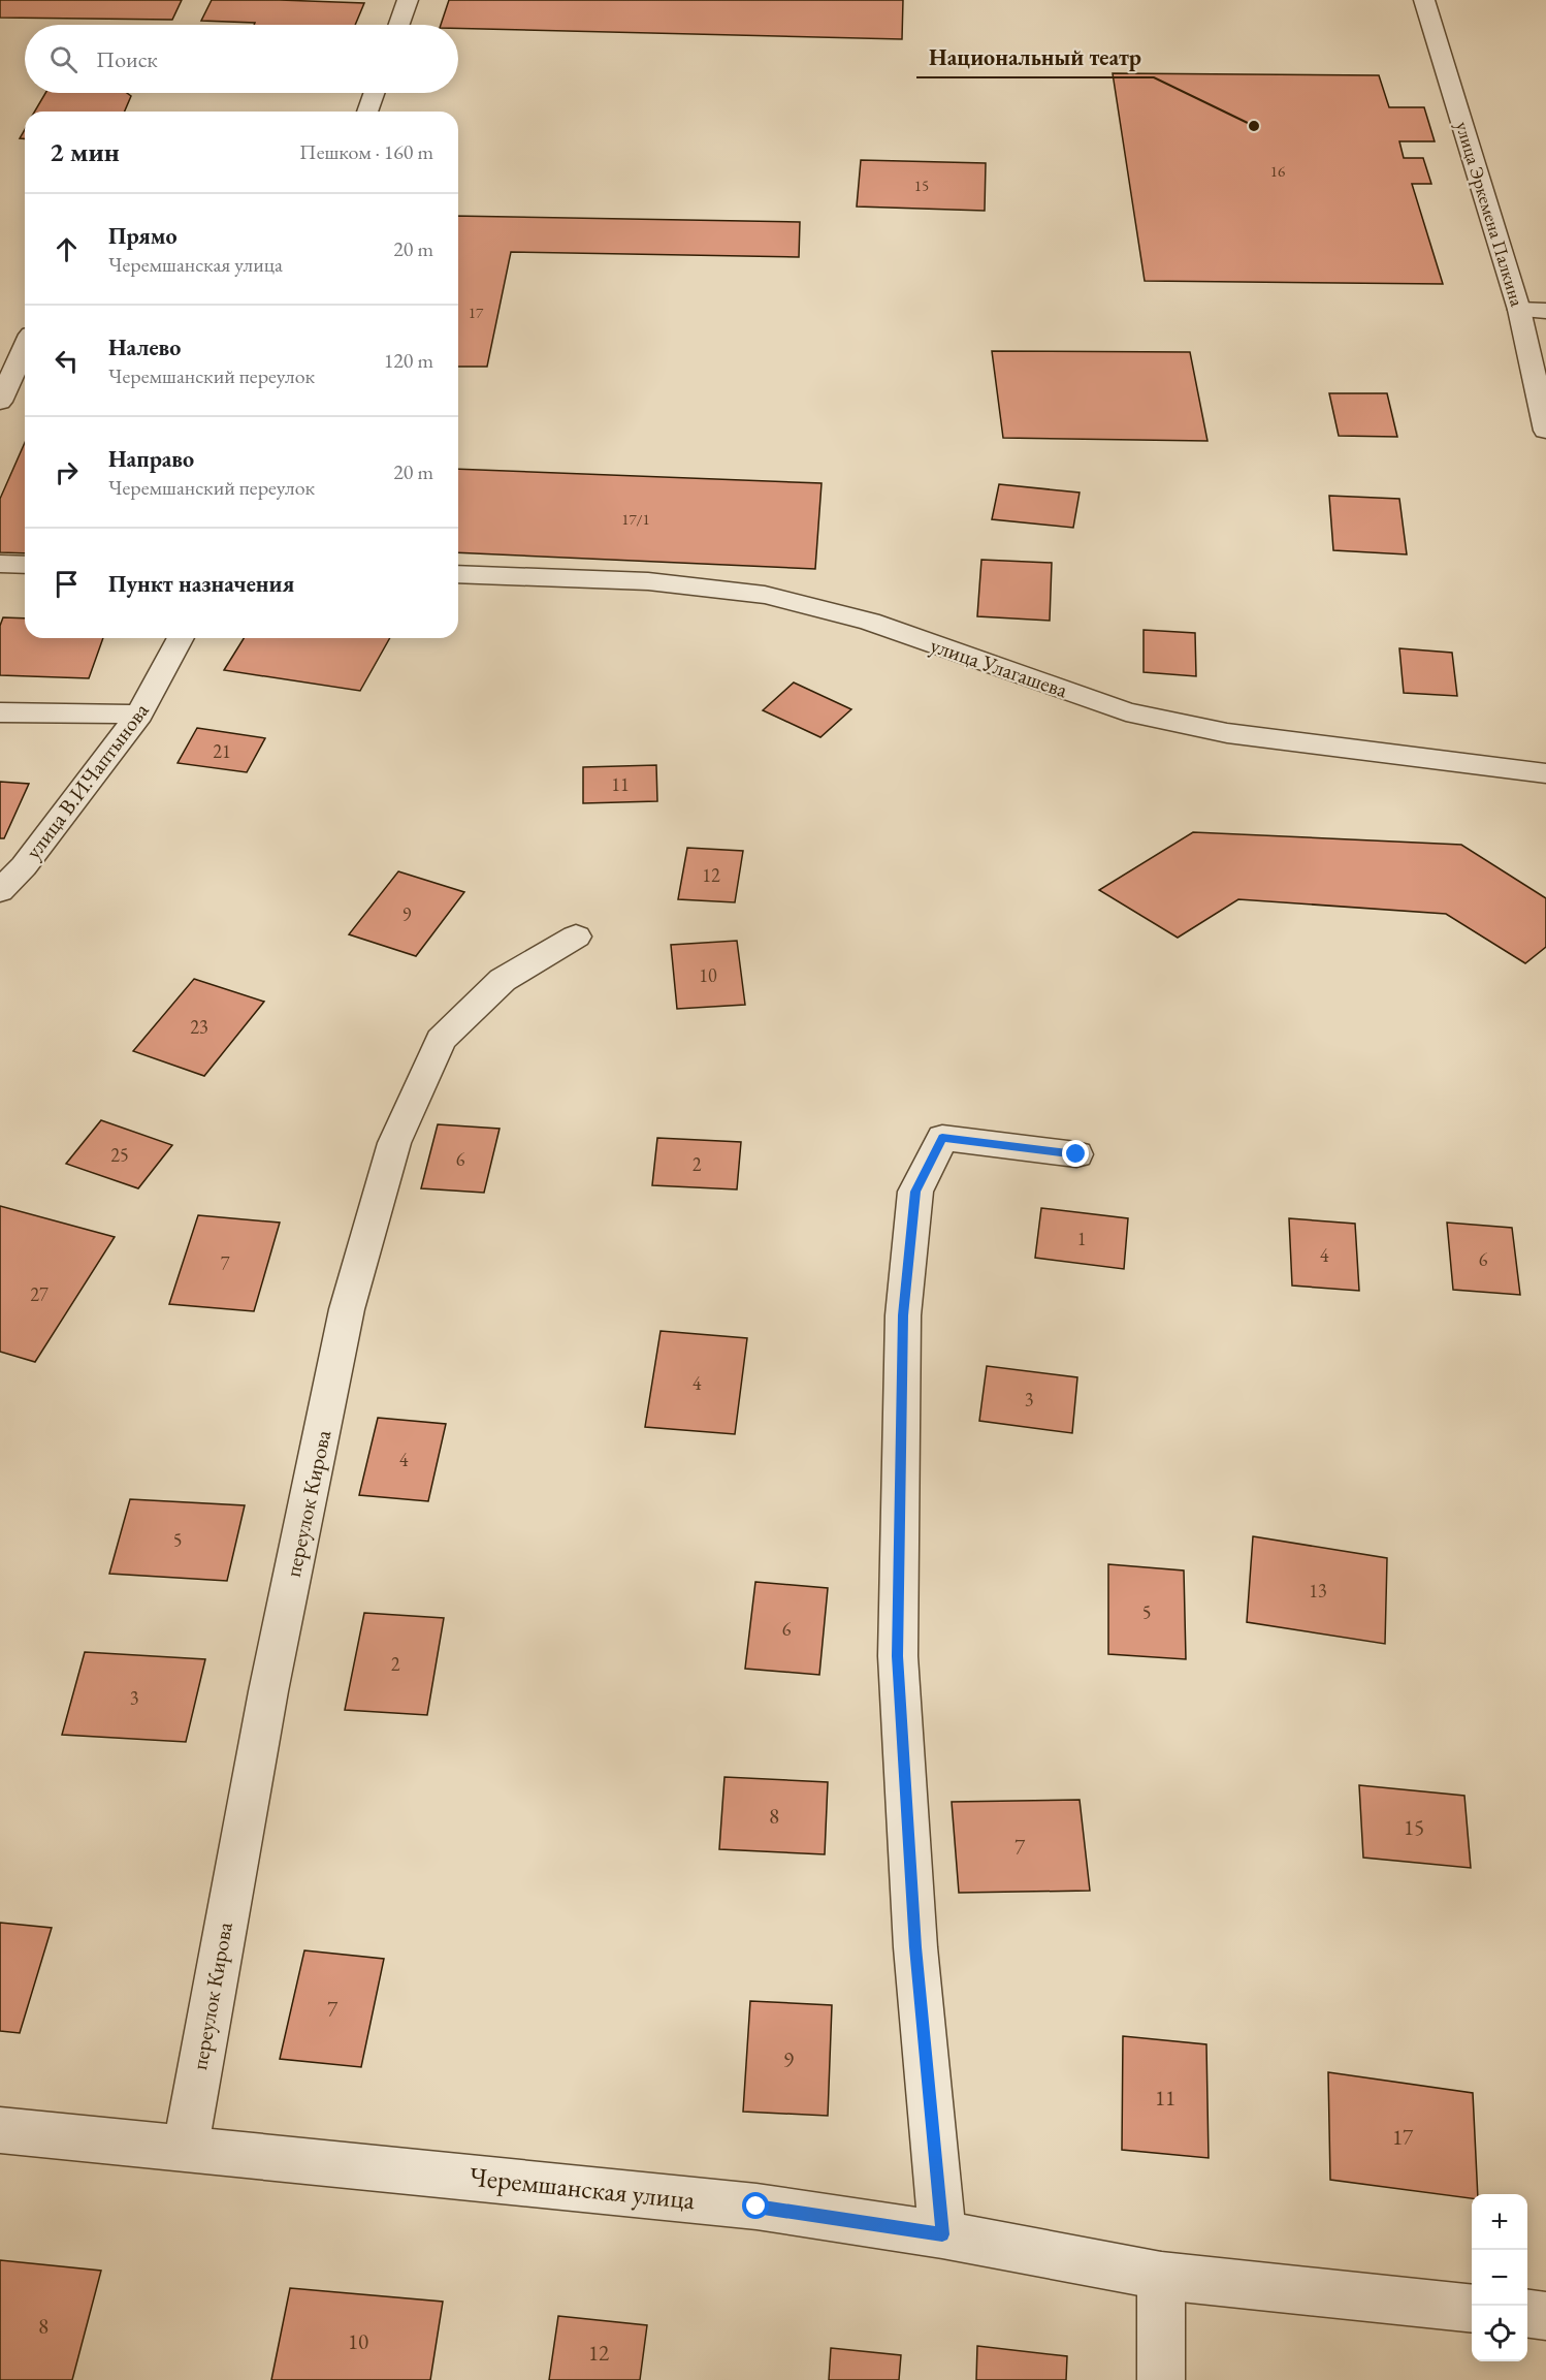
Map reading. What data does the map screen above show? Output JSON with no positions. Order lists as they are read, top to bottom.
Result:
{
  "streets": {
    "street": [
      "улица Эркемена Палкина",
      "улица Улагашева",
      "улица В.И.Чаптынова",
      "переулок Кирова",
      "Черемшанская улица"
    ]
  },
  "crossings": [
    ["переулок Кирова", "Черемшанская улица"]
  ],
  "places": ["Национальный театр"],
  "house_numbers": [
    "16",
    "15",
    "17",
    "17/1",
    "21",
    "11",
    "12",
    "9",
    "10",
    "23",
    "25",
    "6",
    "2",
    "1",
    "4",
    "6",
    "7",
    "27",
    "4",
    "3",
    "4",
    "5",
    "13",
    "5",
    "6",
    "2",
    "3",
    "8",
    "15",
    "7",
    "7",
    "9",
    "11",
    "17",
    "8",
    "10",
    "12"
  ],
  "page": {
    "search": "Поиск",
    "heading": ["2 мин", "Пешком · 160 m"],
    "list": [
      ["Прямо", "Черемшанская улица", "20 m"],
      ["Налево", "Черемшанский переулок", "120 m"],
      ["Направо", "Черемшанский переулок", "20 m"],
      "Пункт назначения"
    ],
    "map_buttons": ["+", "−"]
  }
}
